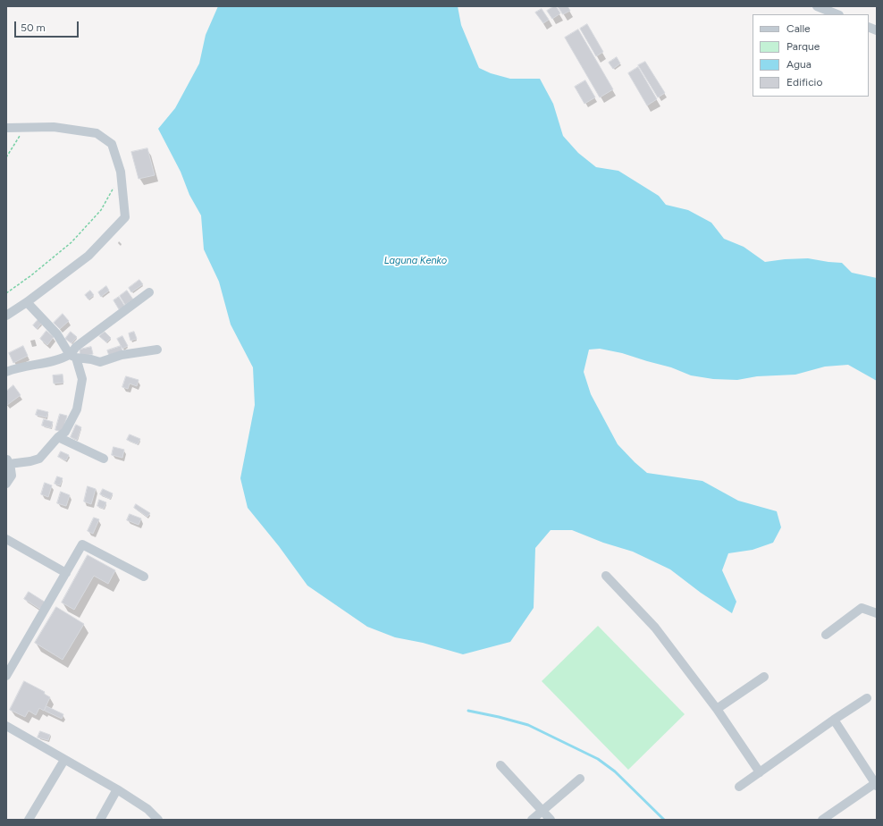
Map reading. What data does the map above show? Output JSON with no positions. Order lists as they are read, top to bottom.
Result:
{
  "water": ["Laguna Kenko"],
  "legend": [
    "Calle",
    "Parque",
    "Agua",
    "Edificio"
  ],
  "scale_bar": "50 m"
}
